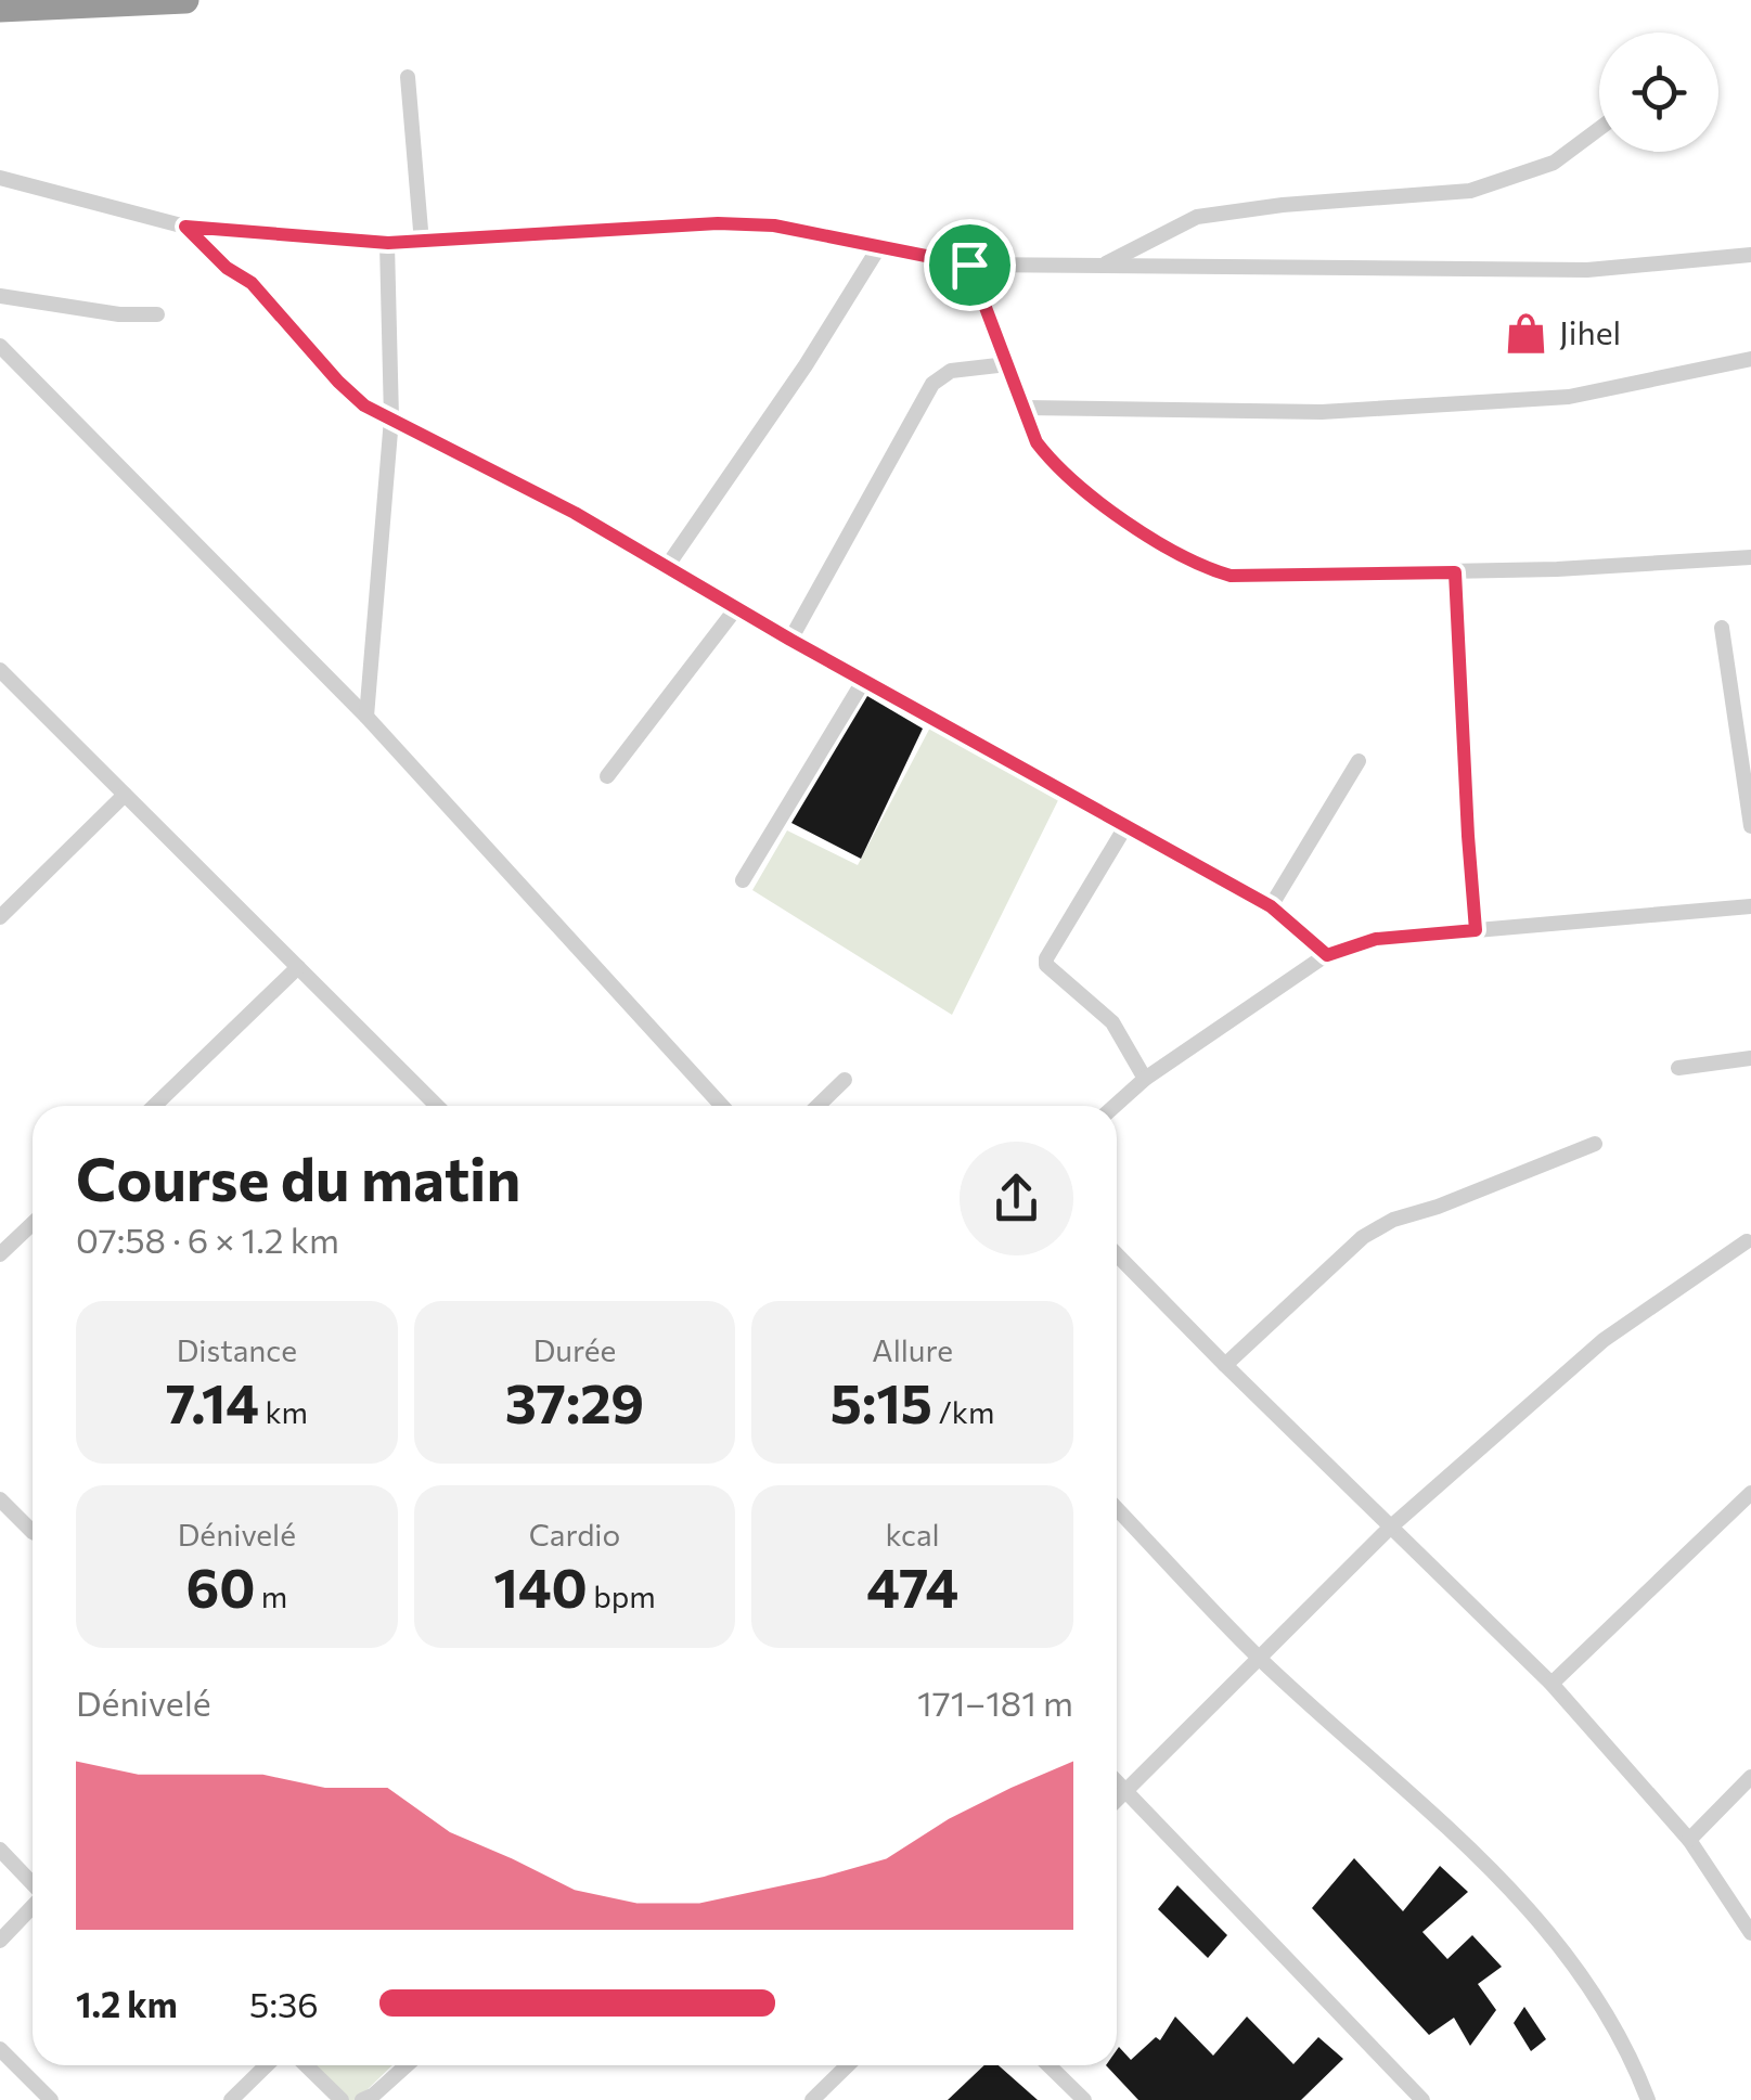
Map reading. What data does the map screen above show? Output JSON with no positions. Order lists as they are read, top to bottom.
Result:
{
  "places": {
    "shop": ["Jihel"]
  },
  "page": {
    "heading": ["Course du matin", "07:58 · 6 × 1.2 km"],
    "stats": [
      ["Distance", "7.14 km"],
      ["Durée", "37:29"],
      ["Allure", "5:15 /km"],
      ["Dénivelé", "60 m"],
      ["Cardio", "140 bpm"],
      ["kcal", "474"]
    ],
    "chart": ["Dénivelé", "171–181 m"],
    "list": [
      {
        "name": "1.2 km",
        "note": "5:36"
      }
    ]
  }
}
